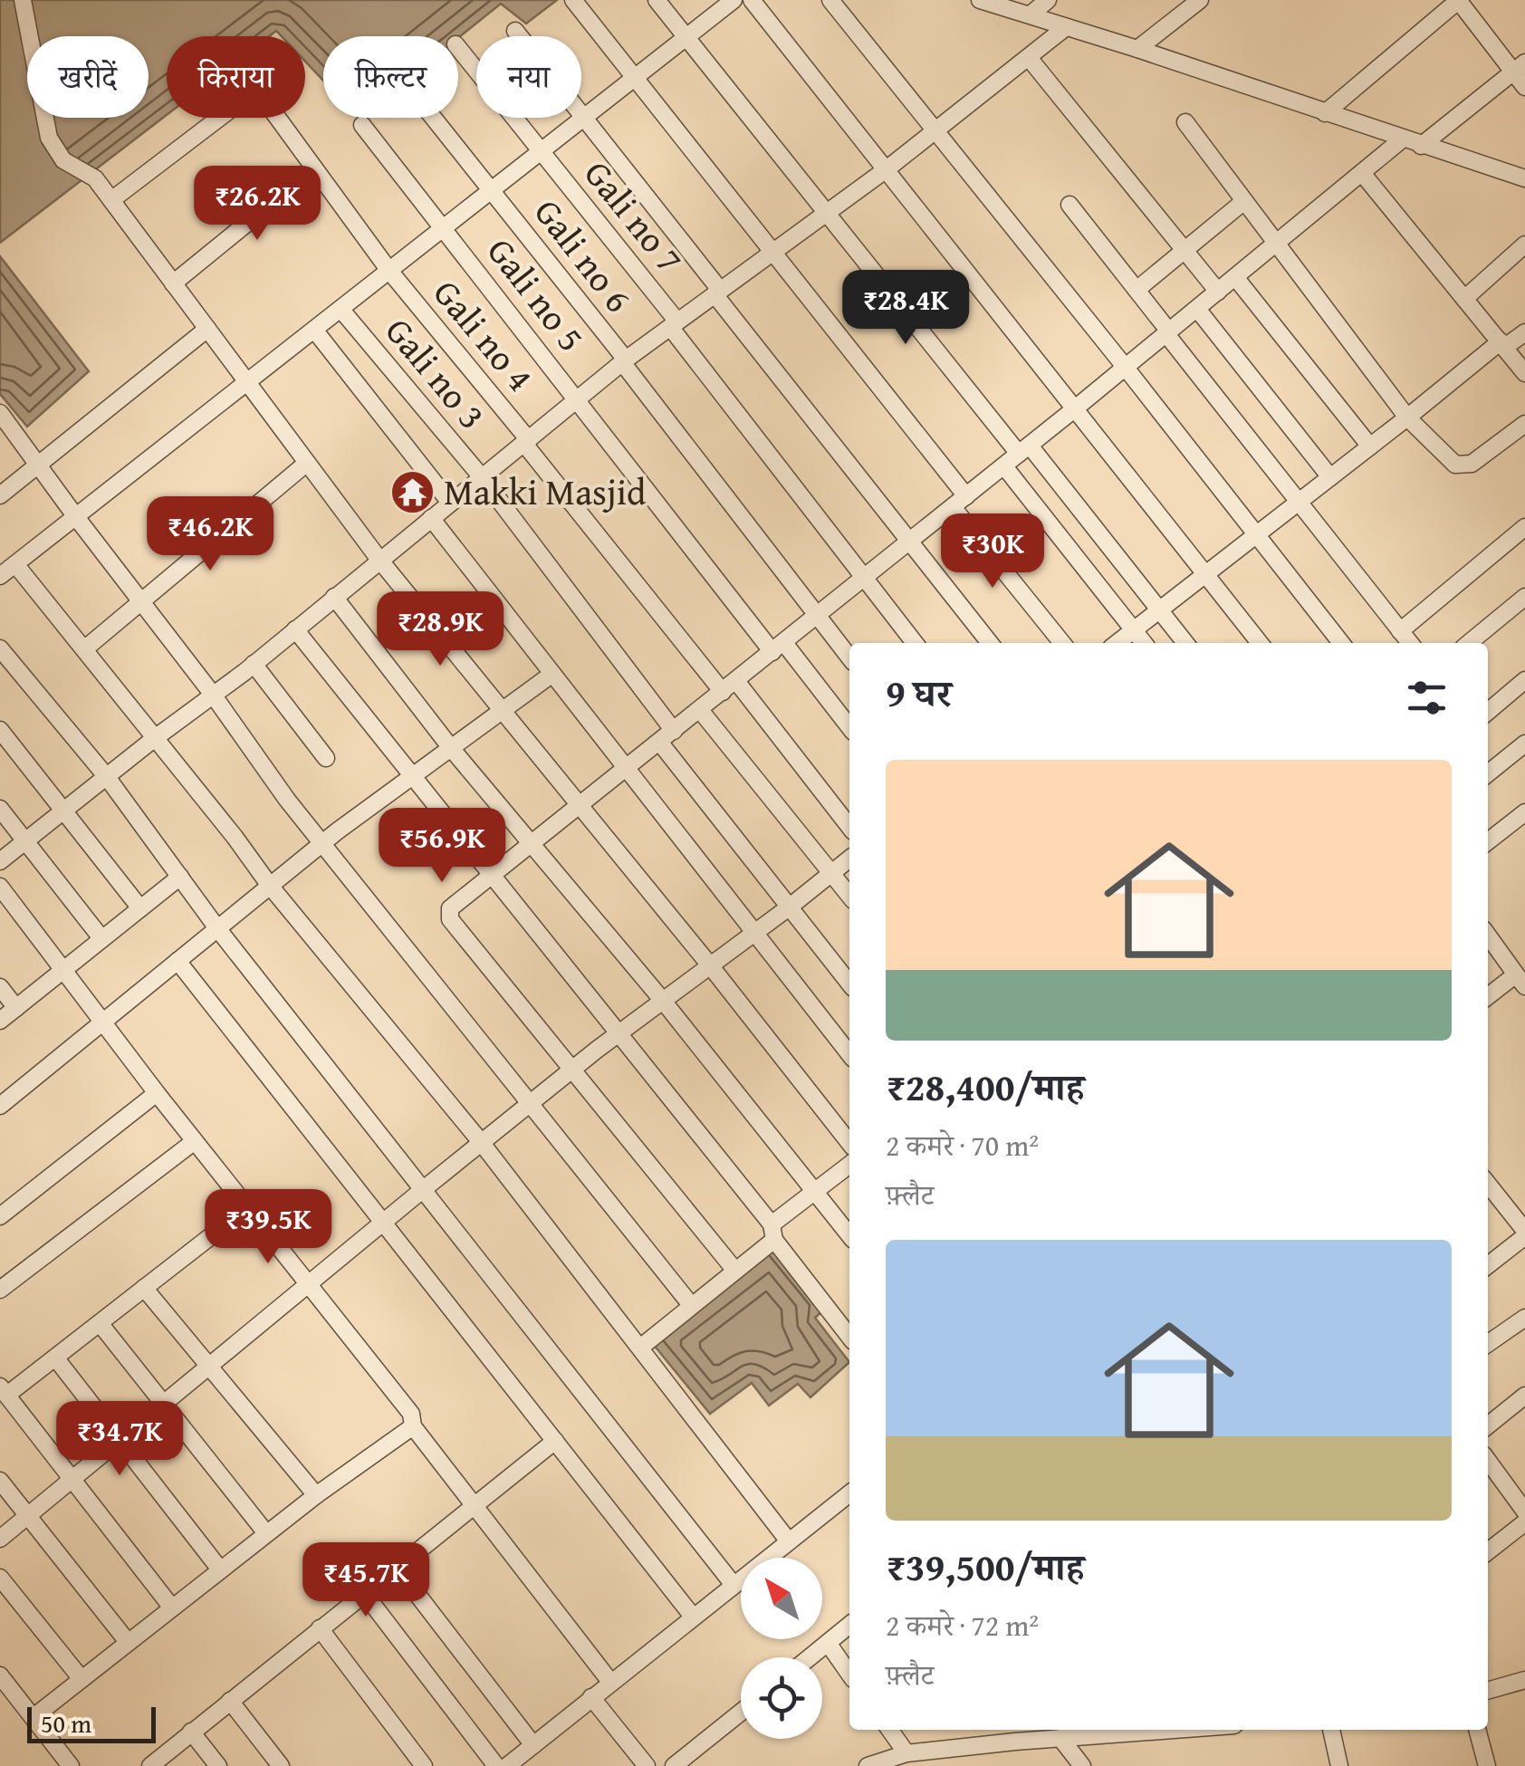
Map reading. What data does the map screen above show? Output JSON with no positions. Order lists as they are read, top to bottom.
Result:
{
  "streets": {
    "street": [
      "Gali no 7",
      "Gali no 6",
      "Gali no 5",
      "Gali no 4",
      "Gali no 3"
    ]
  },
  "places": {
    "temple": ["Makki Masjid"]
  },
  "scale_bar": "50 m",
  "north": "top left",
  "page": {
    "chip": [
      "खरीदें",
      "किराया",
      "फ़िल्टर",
      "नया"
    ],
    "price": [
      "₹26.2K",
      "₹28.4K",
      "₹46.2K",
      "₹30K",
      "₹28.9K",
      "₹56.9K",
      "₹39.5K",
      "₹34.7K",
      "₹45.7K"
    ],
    "heading": "9 घर",
    "list": [
      {
        "name": "₹28,400/माह",
        "note": "2 कमरे · 70 m² · फ़्लैट"
      },
      {
        "name": "₹39,500/माह",
        "note": "2 कमरे · 72 m² · फ़्लैट"
      }
    ],
    "scale": "50 m"
  }
}
